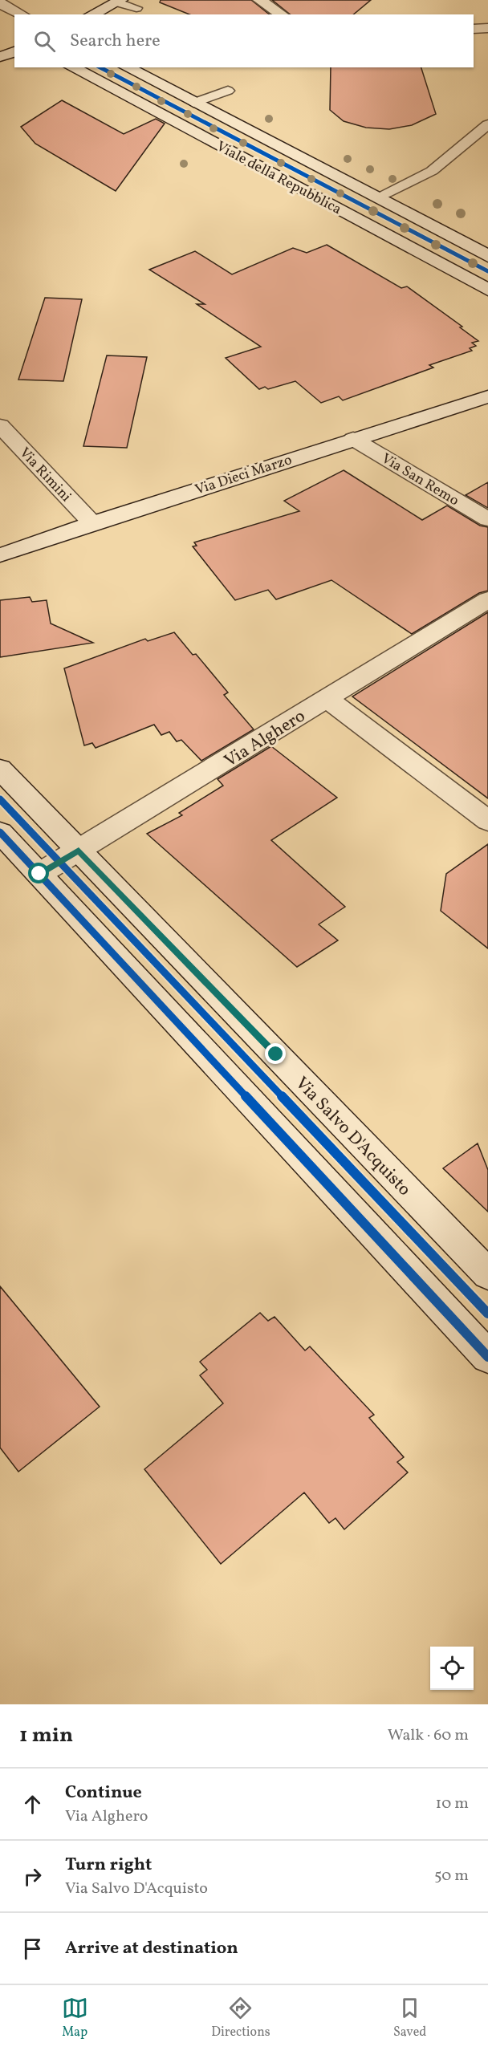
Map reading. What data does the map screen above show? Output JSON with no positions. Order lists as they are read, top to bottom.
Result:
{
  "streets": {
    "street": [
      "Viale della Repubblica",
      "Via Rimini",
      "Via Dieci Marzo",
      "Via San Remo",
      "Via Alghero",
      "Via Salvo D'Acquisto"
    ]
  },
  "crossings": [
    ["Via Rimini", "Via Dieci Marzo"],
    ["Via Dieci Marzo", "Via San Remo"],
    ["Via Alghero", "Via Salvo D'Acquisto"]
  ],
  "page": {
    "search": "Search here",
    "heading": ["1 min", "Walk · 60 m"],
    "list": [
      ["Continue", "Via Alghero", "10 m"],
      ["Turn right", "Via Salvo D'Acquisto", "50 m"],
      "Arrive at destination"
    ],
    "nav": ["Map", "Directions", "Saved"]
  }
}
